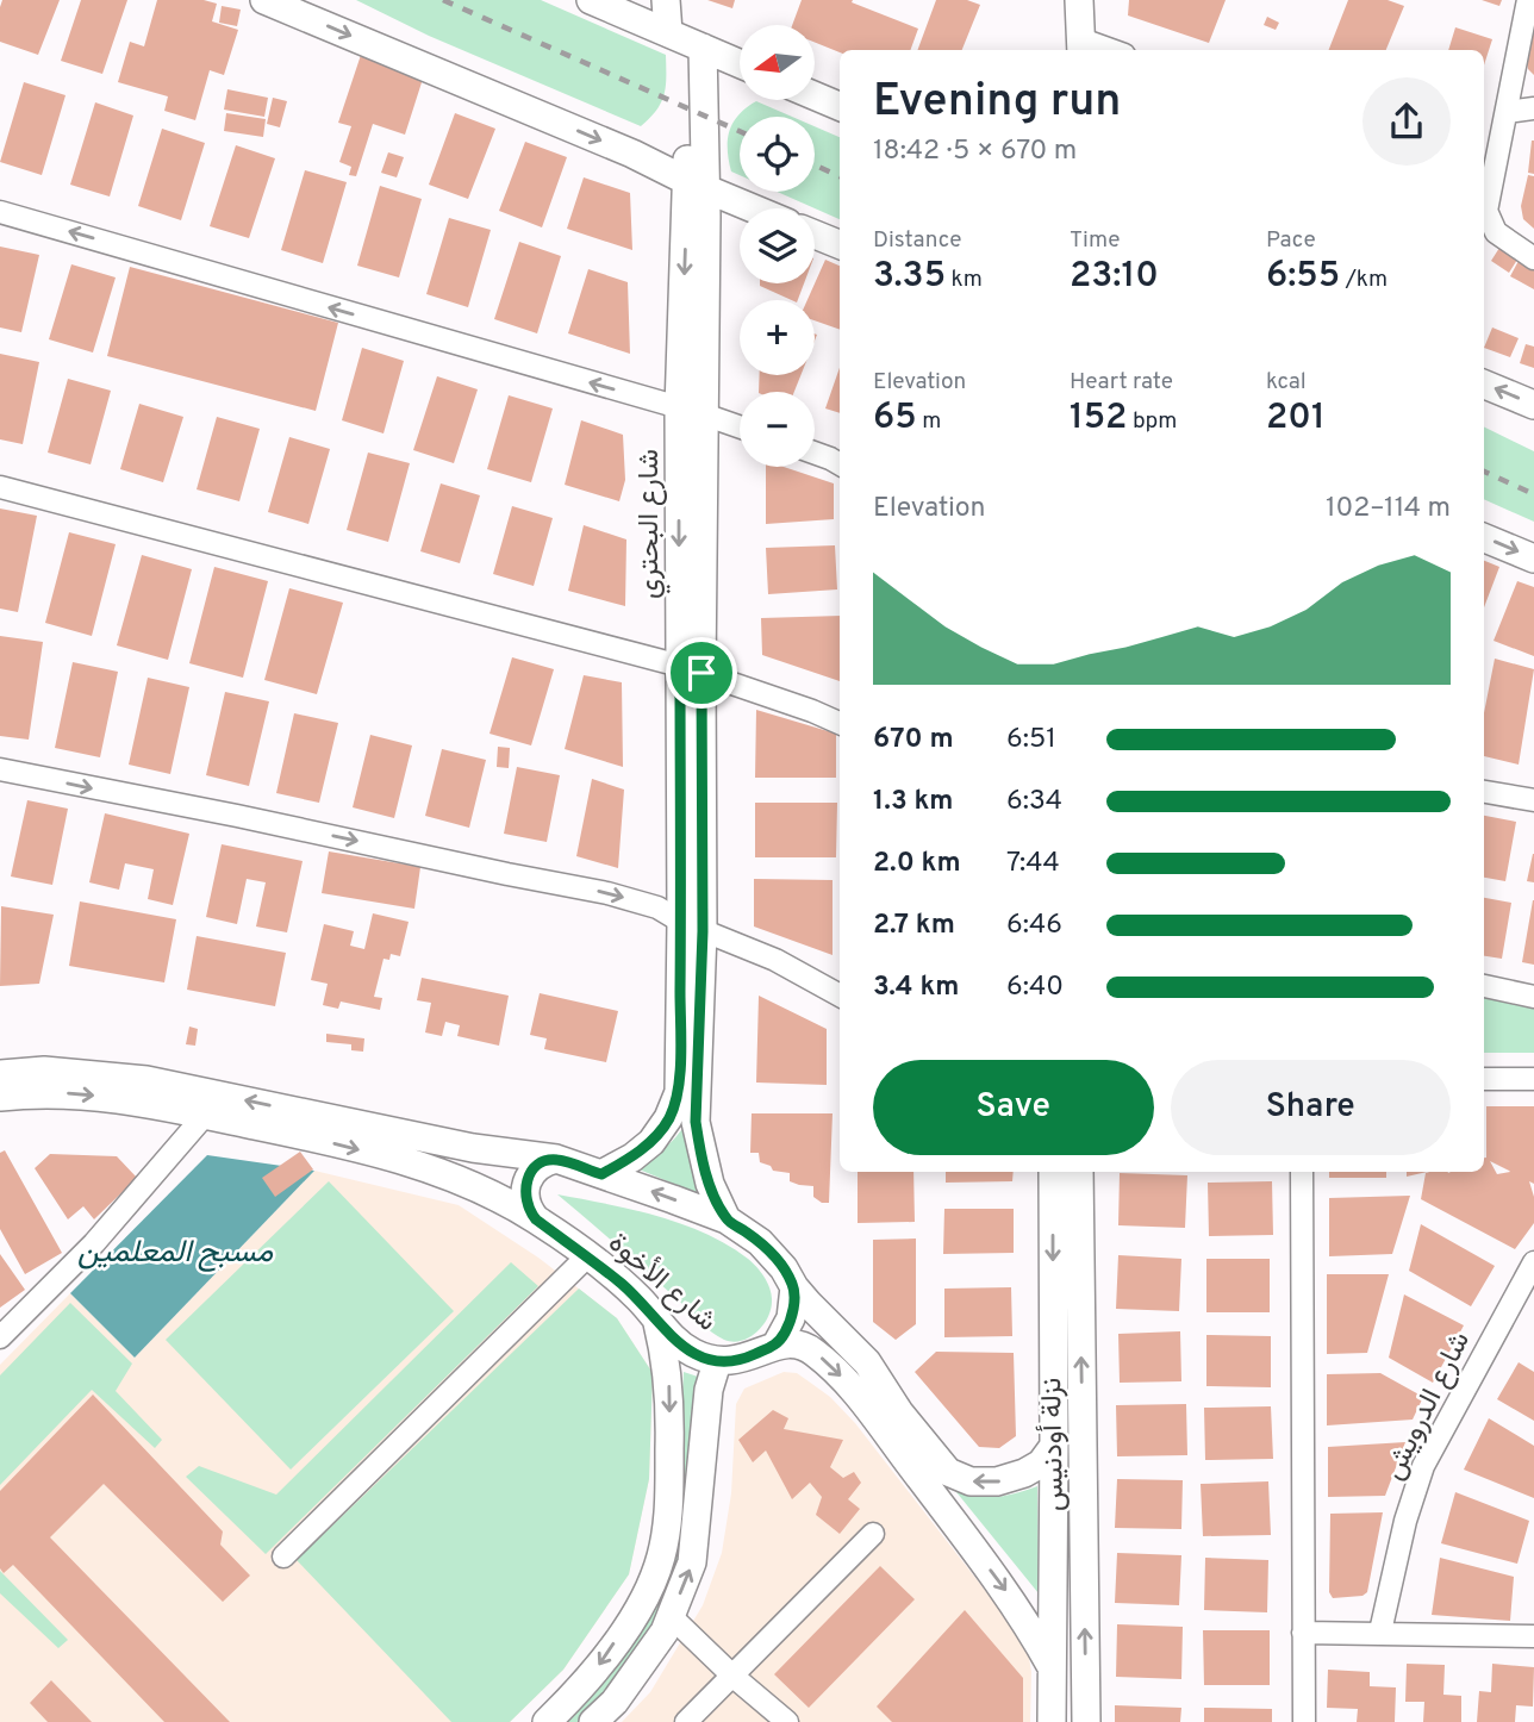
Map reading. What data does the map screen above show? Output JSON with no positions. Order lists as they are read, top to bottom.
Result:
{
  "streets": {
    "main road": ["شارع البحتري", "شارع الأخوة", "نزلة أودنيس"],
    "street": ["شارع الدرويش"]
  },
  "water": ["مسبح المعلمين"],
  "north": "left",
  "page": {
    "map_buttons": ["+", "−"],
    "heading": ["Evening run", "18:42 · 5 × 670 m"],
    "stats": [
      ["Distance", "3.35 km"],
      ["Time", "23:10"],
      ["Pace", "6:55 /km"],
      ["Elevation", "65 m"],
      ["Heart rate", "152 bpm"],
      ["kcal", "201"]
    ],
    "chart": ["Elevation", "102–114 m"],
    "list": [
      {
        "name": "670 m",
        "note": "6:51"
      },
      {
        "name": "1.3 km",
        "note": "6:34"
      },
      {
        "name": "2.0 km",
        "note": "7:44"
      },
      {
        "name": "2.7 km",
        "note": "6:46"
      },
      {
        "name": "3.4 km",
        "note": "6:40"
      }
    ],
    "buttons": ["Save", "Share"]
  }
}
